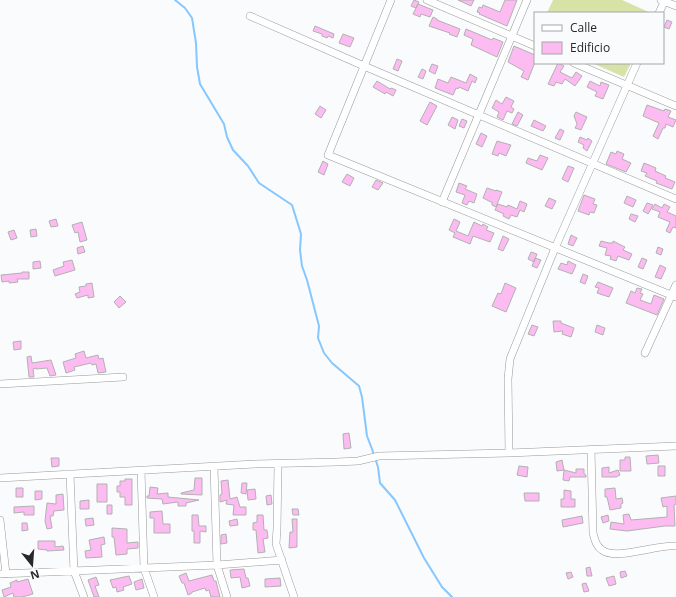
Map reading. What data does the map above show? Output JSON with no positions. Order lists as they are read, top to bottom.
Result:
{
  "legend": ["Calle", "Edificio"],
  "north": "bottom"
}
